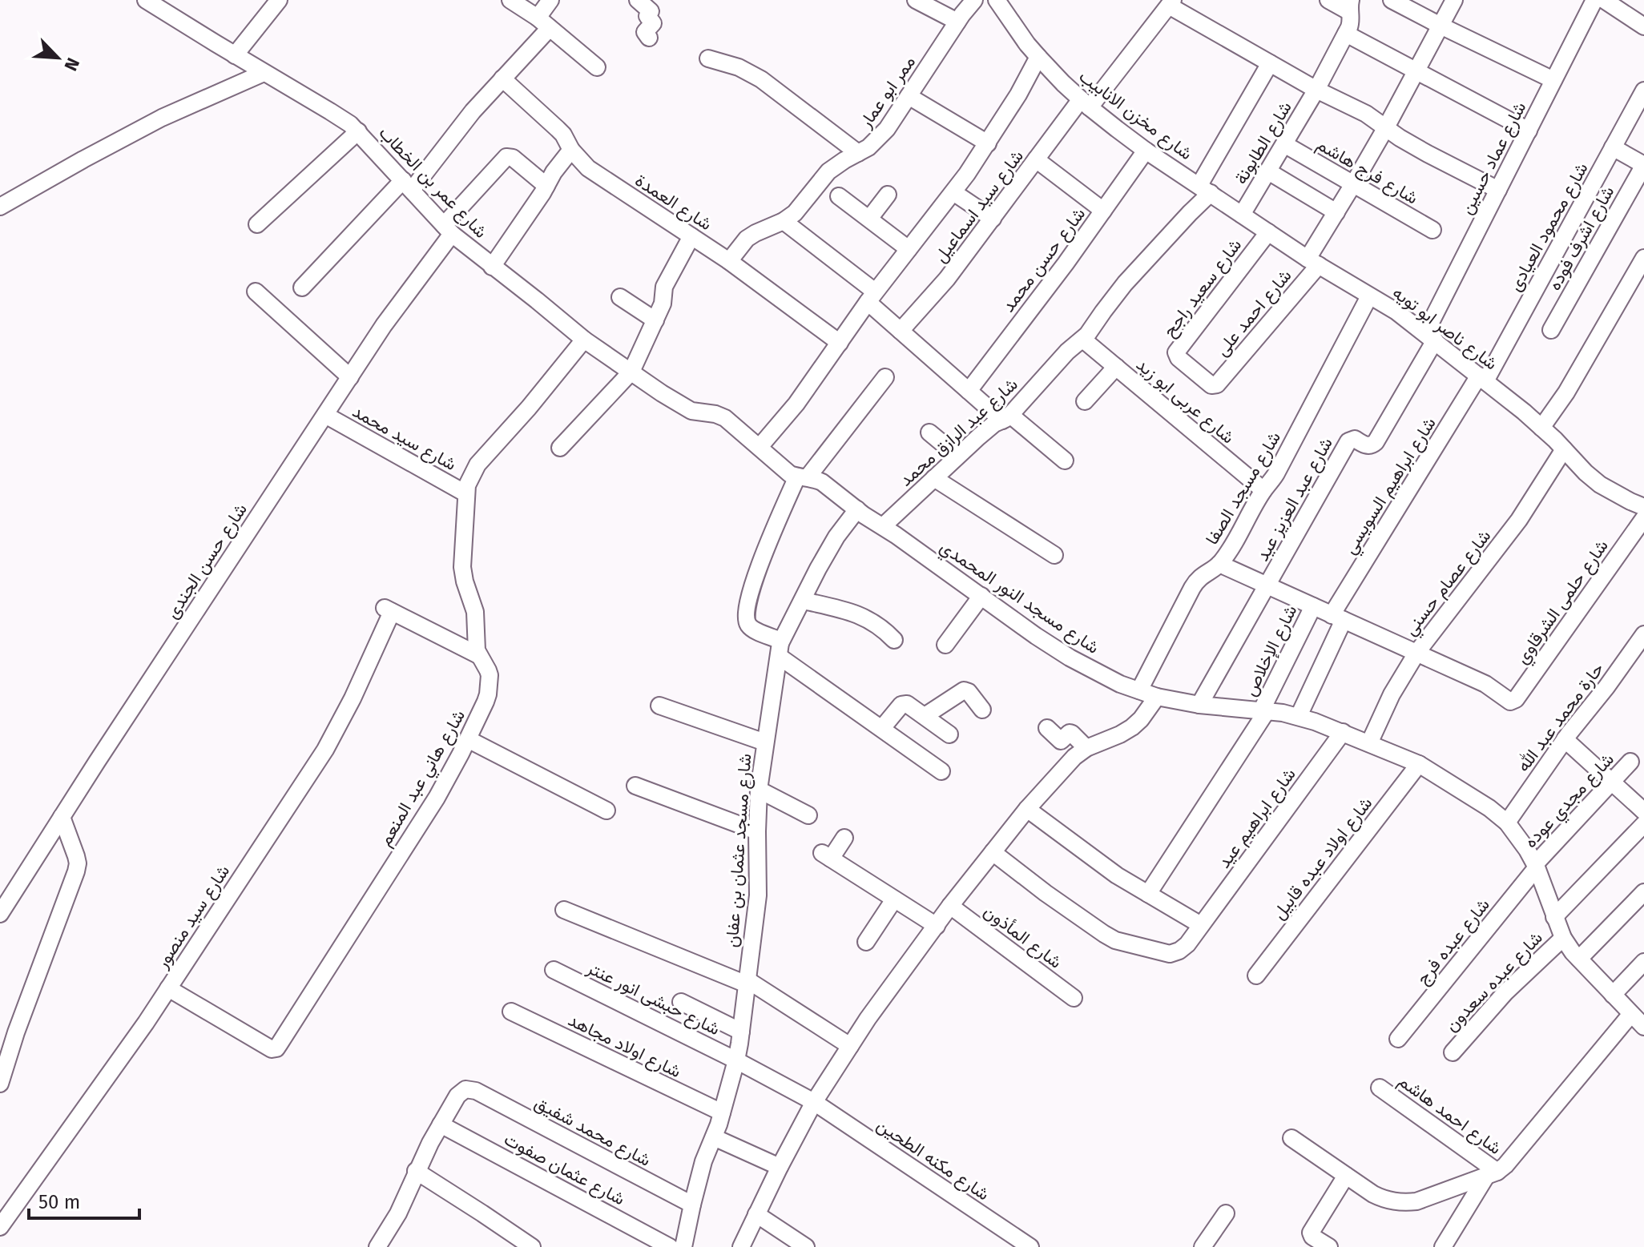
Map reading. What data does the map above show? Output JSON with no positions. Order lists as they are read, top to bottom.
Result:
{
  "streets": {
    "street": [
      "ممر ابو عمار",
      "شارع مخزن الانابيب",
      "شارع الطابونة",
      "شارع عماد حسين",
      "شارع فرج هاشم",
      "شارع عمر بن الخطاب",
      "شارع العمدة",
      "شارع سيد اسماعيل",
      "شارع محمود العيادى",
      "شارع اشرف فوده",
      "شارع حسن محمد",
      "شارع سعيد راجح",
      "شارع احمد على",
      "شارع ناصر ابو تويه",
      "شارع عربى ابو زيد",
      "شارع عبد الرازق محمد",
      "شارع سيد محمد",
      "شارع ابراهيم السويسي",
      "شارع مسجد الصفا",
      "شارع عبد العزيز عيد",
      "شارع حسن الجندى",
      "شارع عصام حسني",
      "شارع مسجد النور المحمدي",
      "شارع حلمى الشرقاوي",
      "شارع الإخلاص",
      "حارة محمد عبد الله",
      "شارع هاني عبد المنعم",
      "شارع مجدي عوده",
      "شارع ابراهيم عيد",
      "شارع مسجد عثمان بن عفان",
      "شارع اولاد عبده قابيل",
      "شارع سيد منصور",
      "شارع المأذون",
      "شارع عبده فرج",
      "شارع عبده سعدون",
      "شارع حبشى انور عنتر",
      "شارع اولاد مجاهد",
      "شارع احمد هاشم",
      "شارع محمد شفيق",
      "شارع مكنه الطحين",
      "شارع عثمان صفوت"
    ]
  },
  "crossings": [
    ["ممر ابو عمار", "شارع العمدة"],
    ["شارع مخزن الانابيب", "شارع سيد اسماعيل"],
    ["شارع مخزن الانابيب", "شارع حسن محمد"],
    ["شارع مخزن الانابيب", "شارع ناصر ابو تويه"],
    ["شارع مخزن الانابيب", "شارع عبد الرازق محمد"],
    ["شارع الطابونة", "شارع فرج هاشم"],
    ["شارع الطابونة", "شارع ناصر ابو تويه"],
    ["شارع عماد حسين", "شارع ناصر ابو تويه"],
    ["شارع عماد حسين", "شارع عبد العزيز عيد"],
    ["شارع فرج هاشم", "شارع احمد على"],
    ["شارع عمر بن الخطاب", "شارع حسن الجندى"],
    ["شارع عمر بن الخطاب", "شارع مسجد النور المحمدي"],
    ["شارع عمر بن الخطاب", "شارع هاني عبد المنعم"],
    ["شارع محمود العيادى", "شارع ناصر ابو تويه"],
    ["شارع محمود العيادى", "شارع ابراهيم السويسي"],
    ["شارع سعيد راجح", "شارع احمد على"],
    ["شارع سعيد راجح", "شارع ناصر ابو تويه"],
    ["شارع احمد على", "شارع ناصر ابو تويه"],
    ["شارع ناصر ابو تويه", "شارع عبد الرازق محمد"],
    ["شارع ناصر ابو تويه", "شارع ابراهيم السويسي"],
    ["شارع ناصر ابو تويه", "شارع مسجد الصفا"],
    ["شارع ناصر ابو تويه", "شارع عبد العزيز عيد"],
    ["شارع ناصر ابو تويه", "شارع عصام حسني"],
    ["شارع عربى ابو زيد", "شارع عبد الرازق محمد"],
    ["شارع عربى ابو زيد", "شارع مسجد الصفا"],
    ["شارع عبد الرازق محمد", "شارع مسجد النور المحمدي"],
    ["شارع سيد محمد", "شارع حسن الجندى"],
    ["شارع سيد محمد", "شارع هاني عبد المنعم"],
    ["شارع ابراهيم السويسي", "شارع مسجد النور المحمدي"],
    ["شارع مسجد الصفا", "شارع مسجد النور المحمدي"],
    ["شارع عبد العزيز عيد", "شارع مسجد النور المحمدي"],
    ["شارع عصام حسني", "شارع مسجد النور المحمدي"],
    ["شارع عصام حسني", "شارع حلمى الشرقاوي"],
    ["شارع مسجد النور المحمدي", "شارع الإخلاص"],
    ["شارع مسجد النور المحمدي", "حارة محمد عبد الله"],
    ["شارع مسجد النور المحمدي", "شارع مجدي عوده"],
    ["شارع مسجد النور المحمدي", "شارع ابراهيم عيد"],
    ["شارع مسجد النور المحمدي", "شارع مسجد عثمان بن عفان"],
    ["شارع مسجد النور المحمدي", "شارع اولاد عبده قابيل"],
    ["شارع مسجد النور المحمدي", "شارع عبده فرج"],
    ["شارع مسجد النور المحمدي", "شارع عبده سعدون"],
    ["شارع هاني عبد المنعم", "شارع سيد منصور"],
    ["شارع مجدي عوده", "شارع عبده فرج"],
    ["شارع مسجد عثمان بن عفان", "شارع حبشى انور عنتر"],
    ["شارع مسجد عثمان بن عفان", "شارع اولاد مجاهد"],
    ["شارع مسجد عثمان بن عفان", "شارع محمد شفيق"],
    ["شارع حبشى انور عنتر", "شارع مكنه الطحين"],
    ["شارع محمد شفيق", "شارع عثمان صفوت"]
  ],
  "scale_bar": "50 m",
  "north": "bottom right"
}
